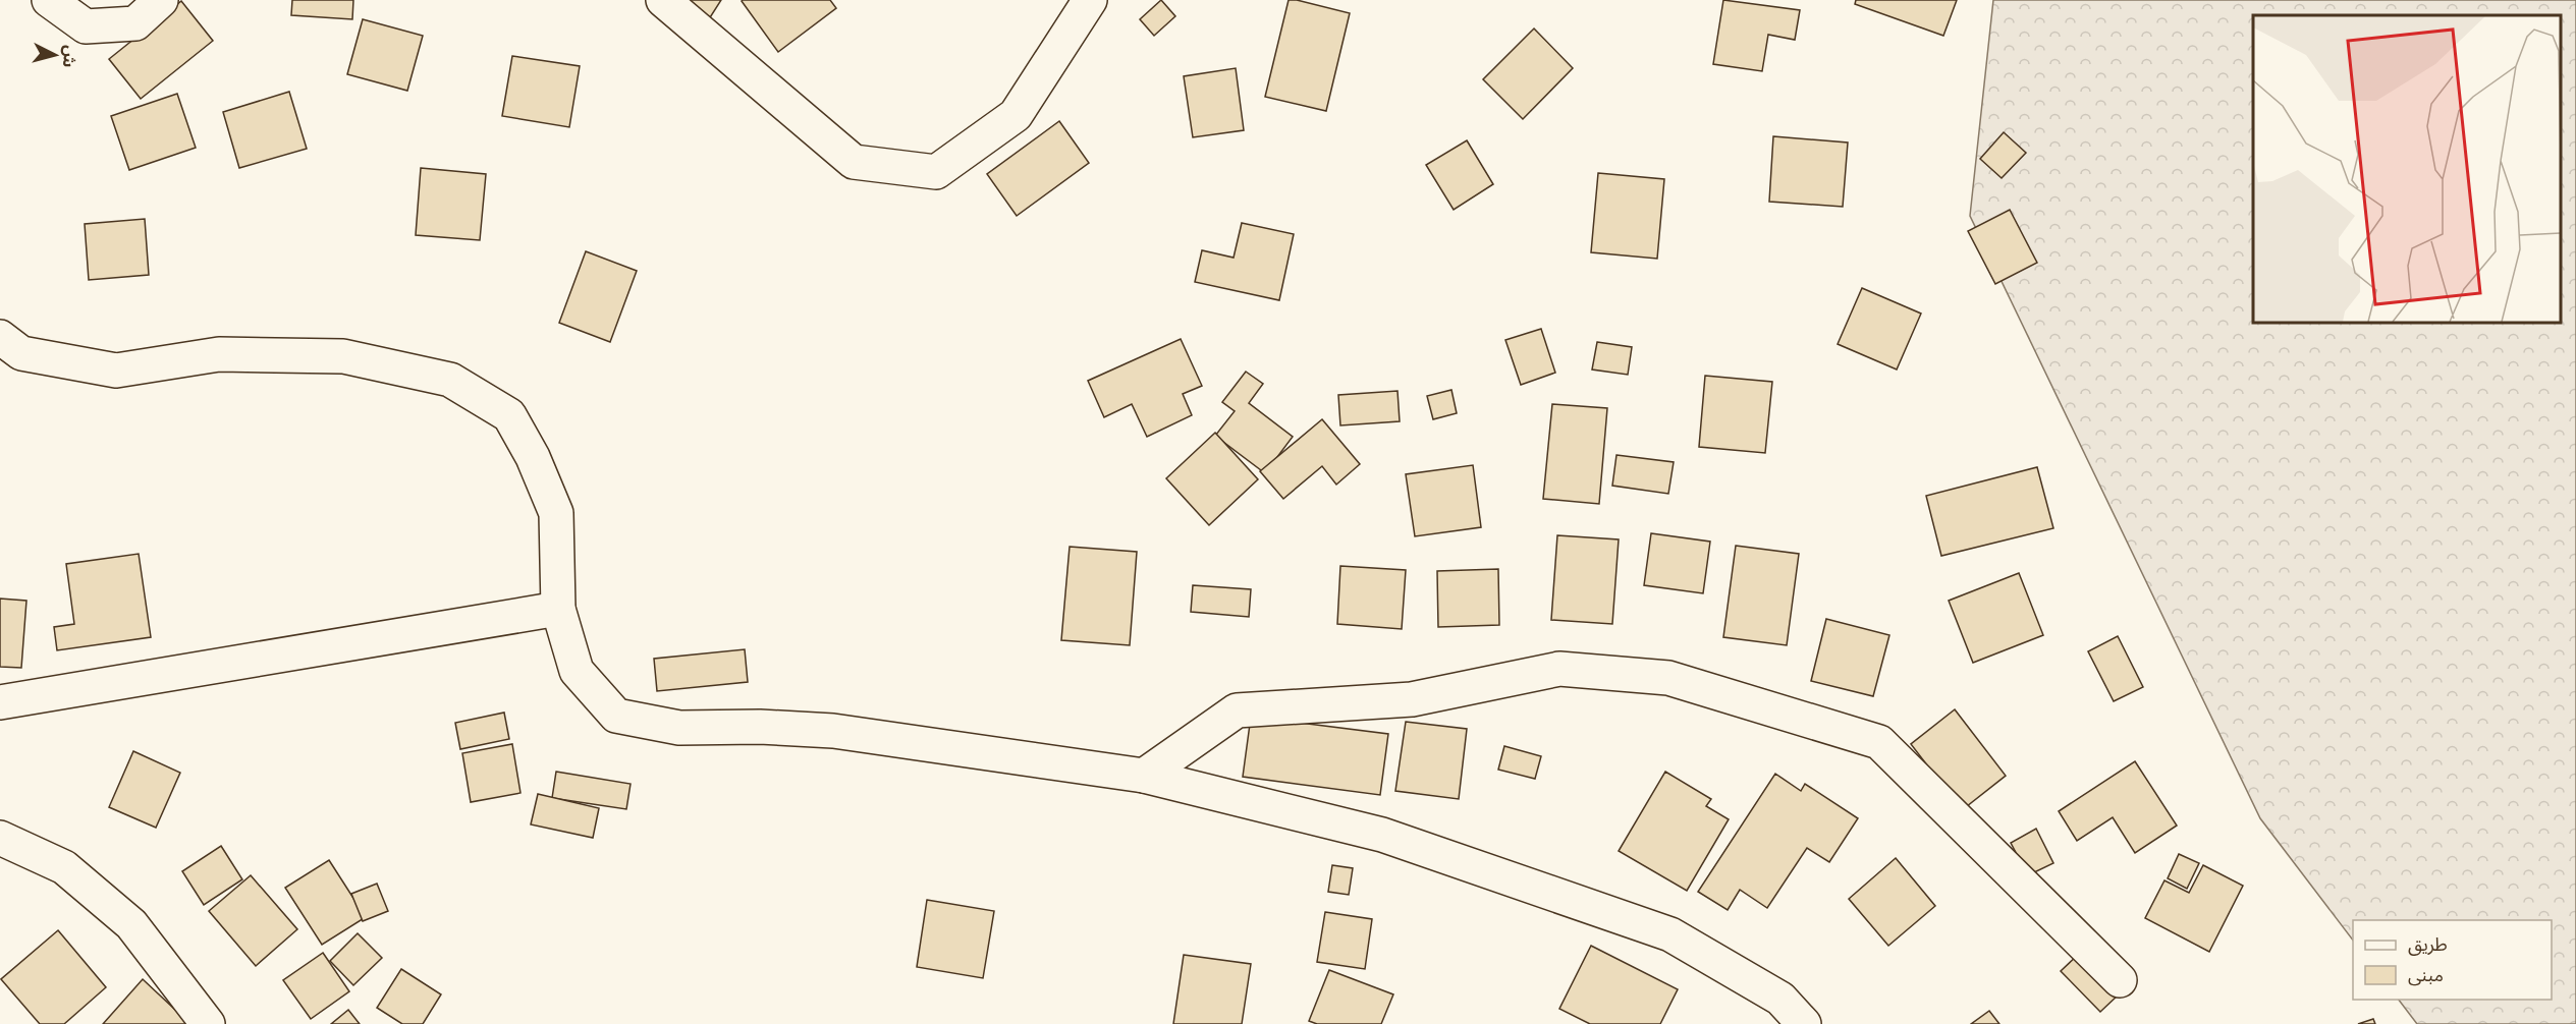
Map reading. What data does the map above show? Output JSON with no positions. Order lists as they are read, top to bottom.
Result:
{
  "legend": ["طريق", "مبنى"],
  "north": "right"
}
